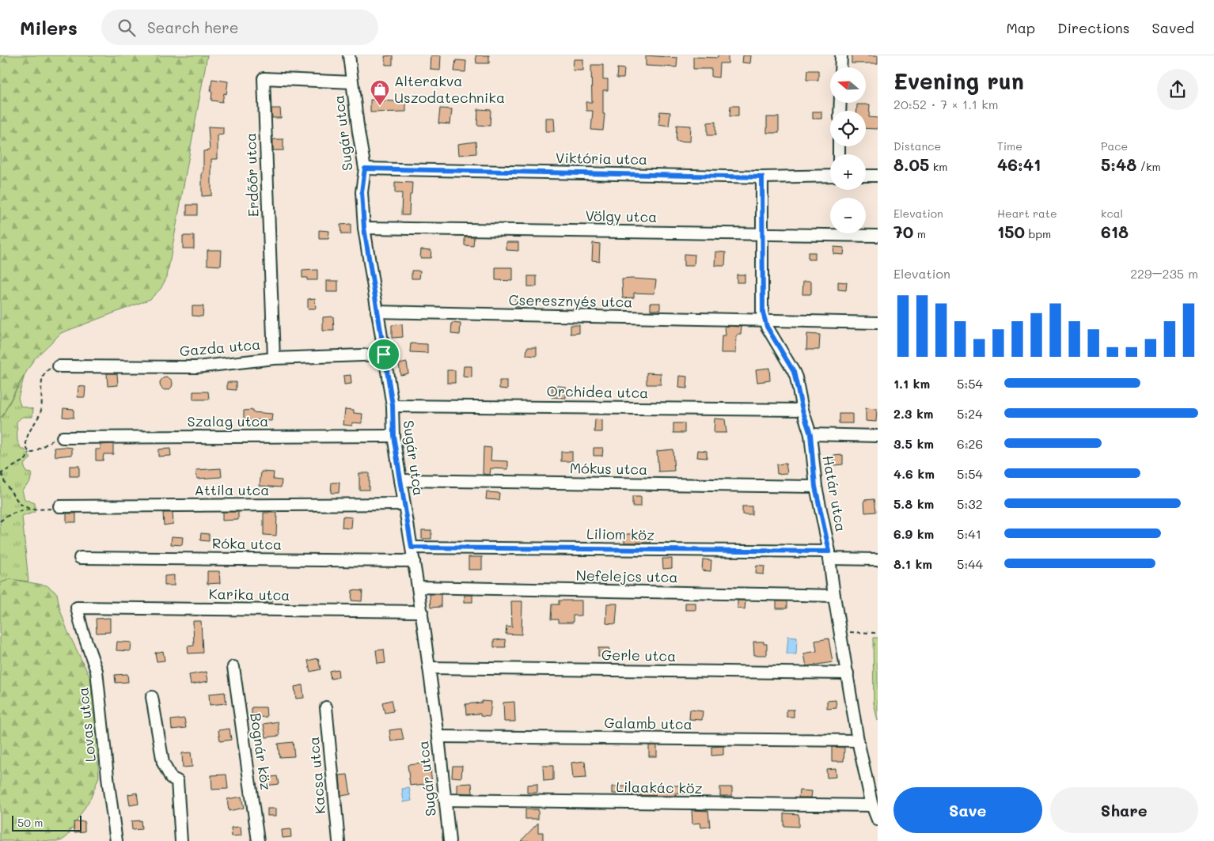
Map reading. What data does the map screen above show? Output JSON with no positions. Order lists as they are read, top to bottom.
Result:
{
  "streets": {
    "street": [
      "Sugár utca",
      "Viktória utca",
      "Erdőőr utca",
      "Völgy utca",
      "Cseresznyés utca",
      "Gazda utca",
      "Orchidea utca",
      "Szalag utca",
      "Mókus utca",
      "Attila utca",
      "Határ utca",
      "Liliom köz",
      "Róka utca",
      "Nefelejcs utca",
      "Karika utca",
      "Gerle utca",
      "Galamb utca",
      "Lovas utca",
      "Bognár köz",
      "Kacsa utca",
      "Lilaakác köz"
    ]
  },
  "crossings": [
    ["Sugár utca", "Viktória utca"],
    ["Sugár utca", "Erdőőr utca"],
    ["Sugár utca", "Völgy utca"],
    ["Sugár utca", "Cseresznyés utca"],
    ["Sugár utca", "Gazda utca"],
    ["Sugár utca", "Orchidea utca"],
    ["Sugár utca", "Szalag utca"],
    ["Sugár utca", "Mókus utca"],
    ["Sugár utca", "Attila utca"],
    ["Sugár utca", "Liliom köz"],
    ["Sugár utca", "Róka utca"],
    ["Sugár utca", "Nefelejcs utca"],
    ["Sugár utca", "Karika utca"],
    ["Sugár utca", "Gerle utca"],
    ["Sugár utca", "Galamb utca"],
    ["Sugár utca", "Lilaakác köz"],
    ["Viktória utca", "Határ utca"],
    ["Erdőőr utca", "Gazda utca"],
    ["Völgy utca", "Határ utca"],
    ["Cseresznyés utca", "Határ utca"],
    ["Orchidea utca", "Határ utca"],
    ["Mókus utca", "Határ utca"],
    ["Határ utca", "Liliom köz"],
    ["Határ utca", "Nefelejcs utca"],
    ["Határ utca", "Gerle utca"],
    ["Határ utca", "Galamb utca"],
    ["Határ utca", "Lilaakác köz"],
    ["Karika utca", "Lovas utca"]
  ],
  "places": {
    "shop": ["Alterakva Uszodatechnika"]
  },
  "scale_bar": "50 m",
  "north": "left",
  "page": {
    "header": "Milers",
    "search": "Search here",
    "nav": ["Map", "Directions", "Saved"],
    "heading": ["Evening run", "20:52 · 7 × 1.1 km"],
    "map_buttons": ["+", "−"],
    "stats": [
      ["Distance", "8.05 km"],
      ["Time", "46:41"],
      ["Pace", "5:48 /km"],
      ["Elevation", "70 m"],
      ["Heart rate", "150 bpm"],
      ["kcal", "618"]
    ],
    "chart": ["Elevation", "229–235 m"],
    "list": [
      {
        "name": "1.1 km",
        "note": "5:54"
      },
      {
        "name": "2.3 km",
        "note": "5:24"
      },
      {
        "name": "3.5 km",
        "note": "6:26"
      },
      {
        "name": "4.6 km",
        "note": "5:54"
      },
      {
        "name": "5.8 km",
        "note": "5:32"
      },
      {
        "name": "6.9 km",
        "note": "5:41"
      },
      {
        "name": "8.1 km",
        "note": "5:44"
      }
    ],
    "buttons": ["Save", "Share"],
    "scale": "50 m"
  }
}
